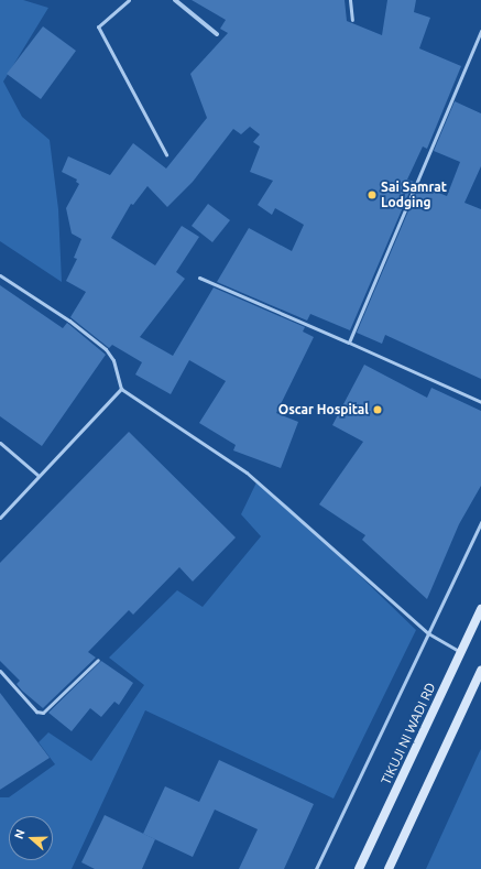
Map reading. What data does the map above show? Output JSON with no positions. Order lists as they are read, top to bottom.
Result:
{
  "streets": {
    "main road": ["TIKUJI NI WADI RD"]
  },
  "places": ["Sai Samrat Lodging", "Oscar Hospital"],
  "north": "left"
}
